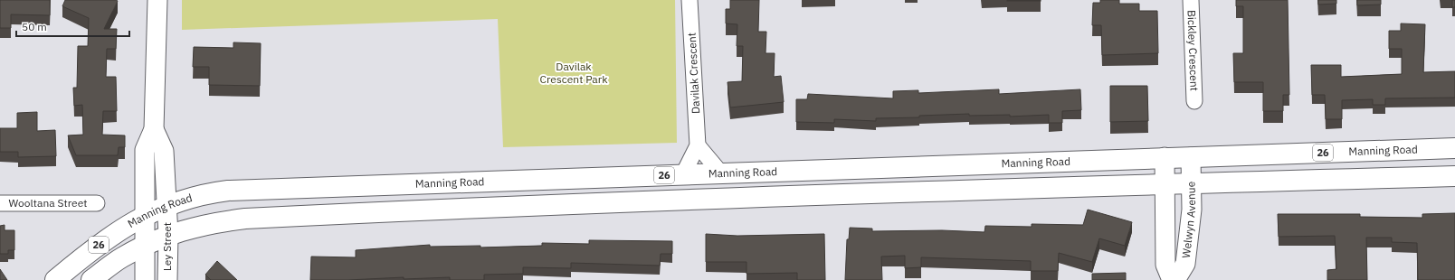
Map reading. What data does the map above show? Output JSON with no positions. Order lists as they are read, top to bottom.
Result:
{
  "streets": {
    "main road": ["Manning Road", "26"],
    "street": [
      "Bickley Crescent",
      "Davilak Crescent",
      "Wooltana Street",
      "Welwyn Avenue",
      "Ley Street"
    ]
  },
  "crossings": [
    ["Davilak Crescent", "Manning Road"],
    ["Manning Road", "Welwyn Avenue"],
    ["Manning Road", "Ley Street"],
    ["26", "Welwyn Avenue"],
    ["26", "Ley Street"]
  ],
  "parks": ["Davilak Crescent Park"],
  "scale_bar": "50 m"
}
